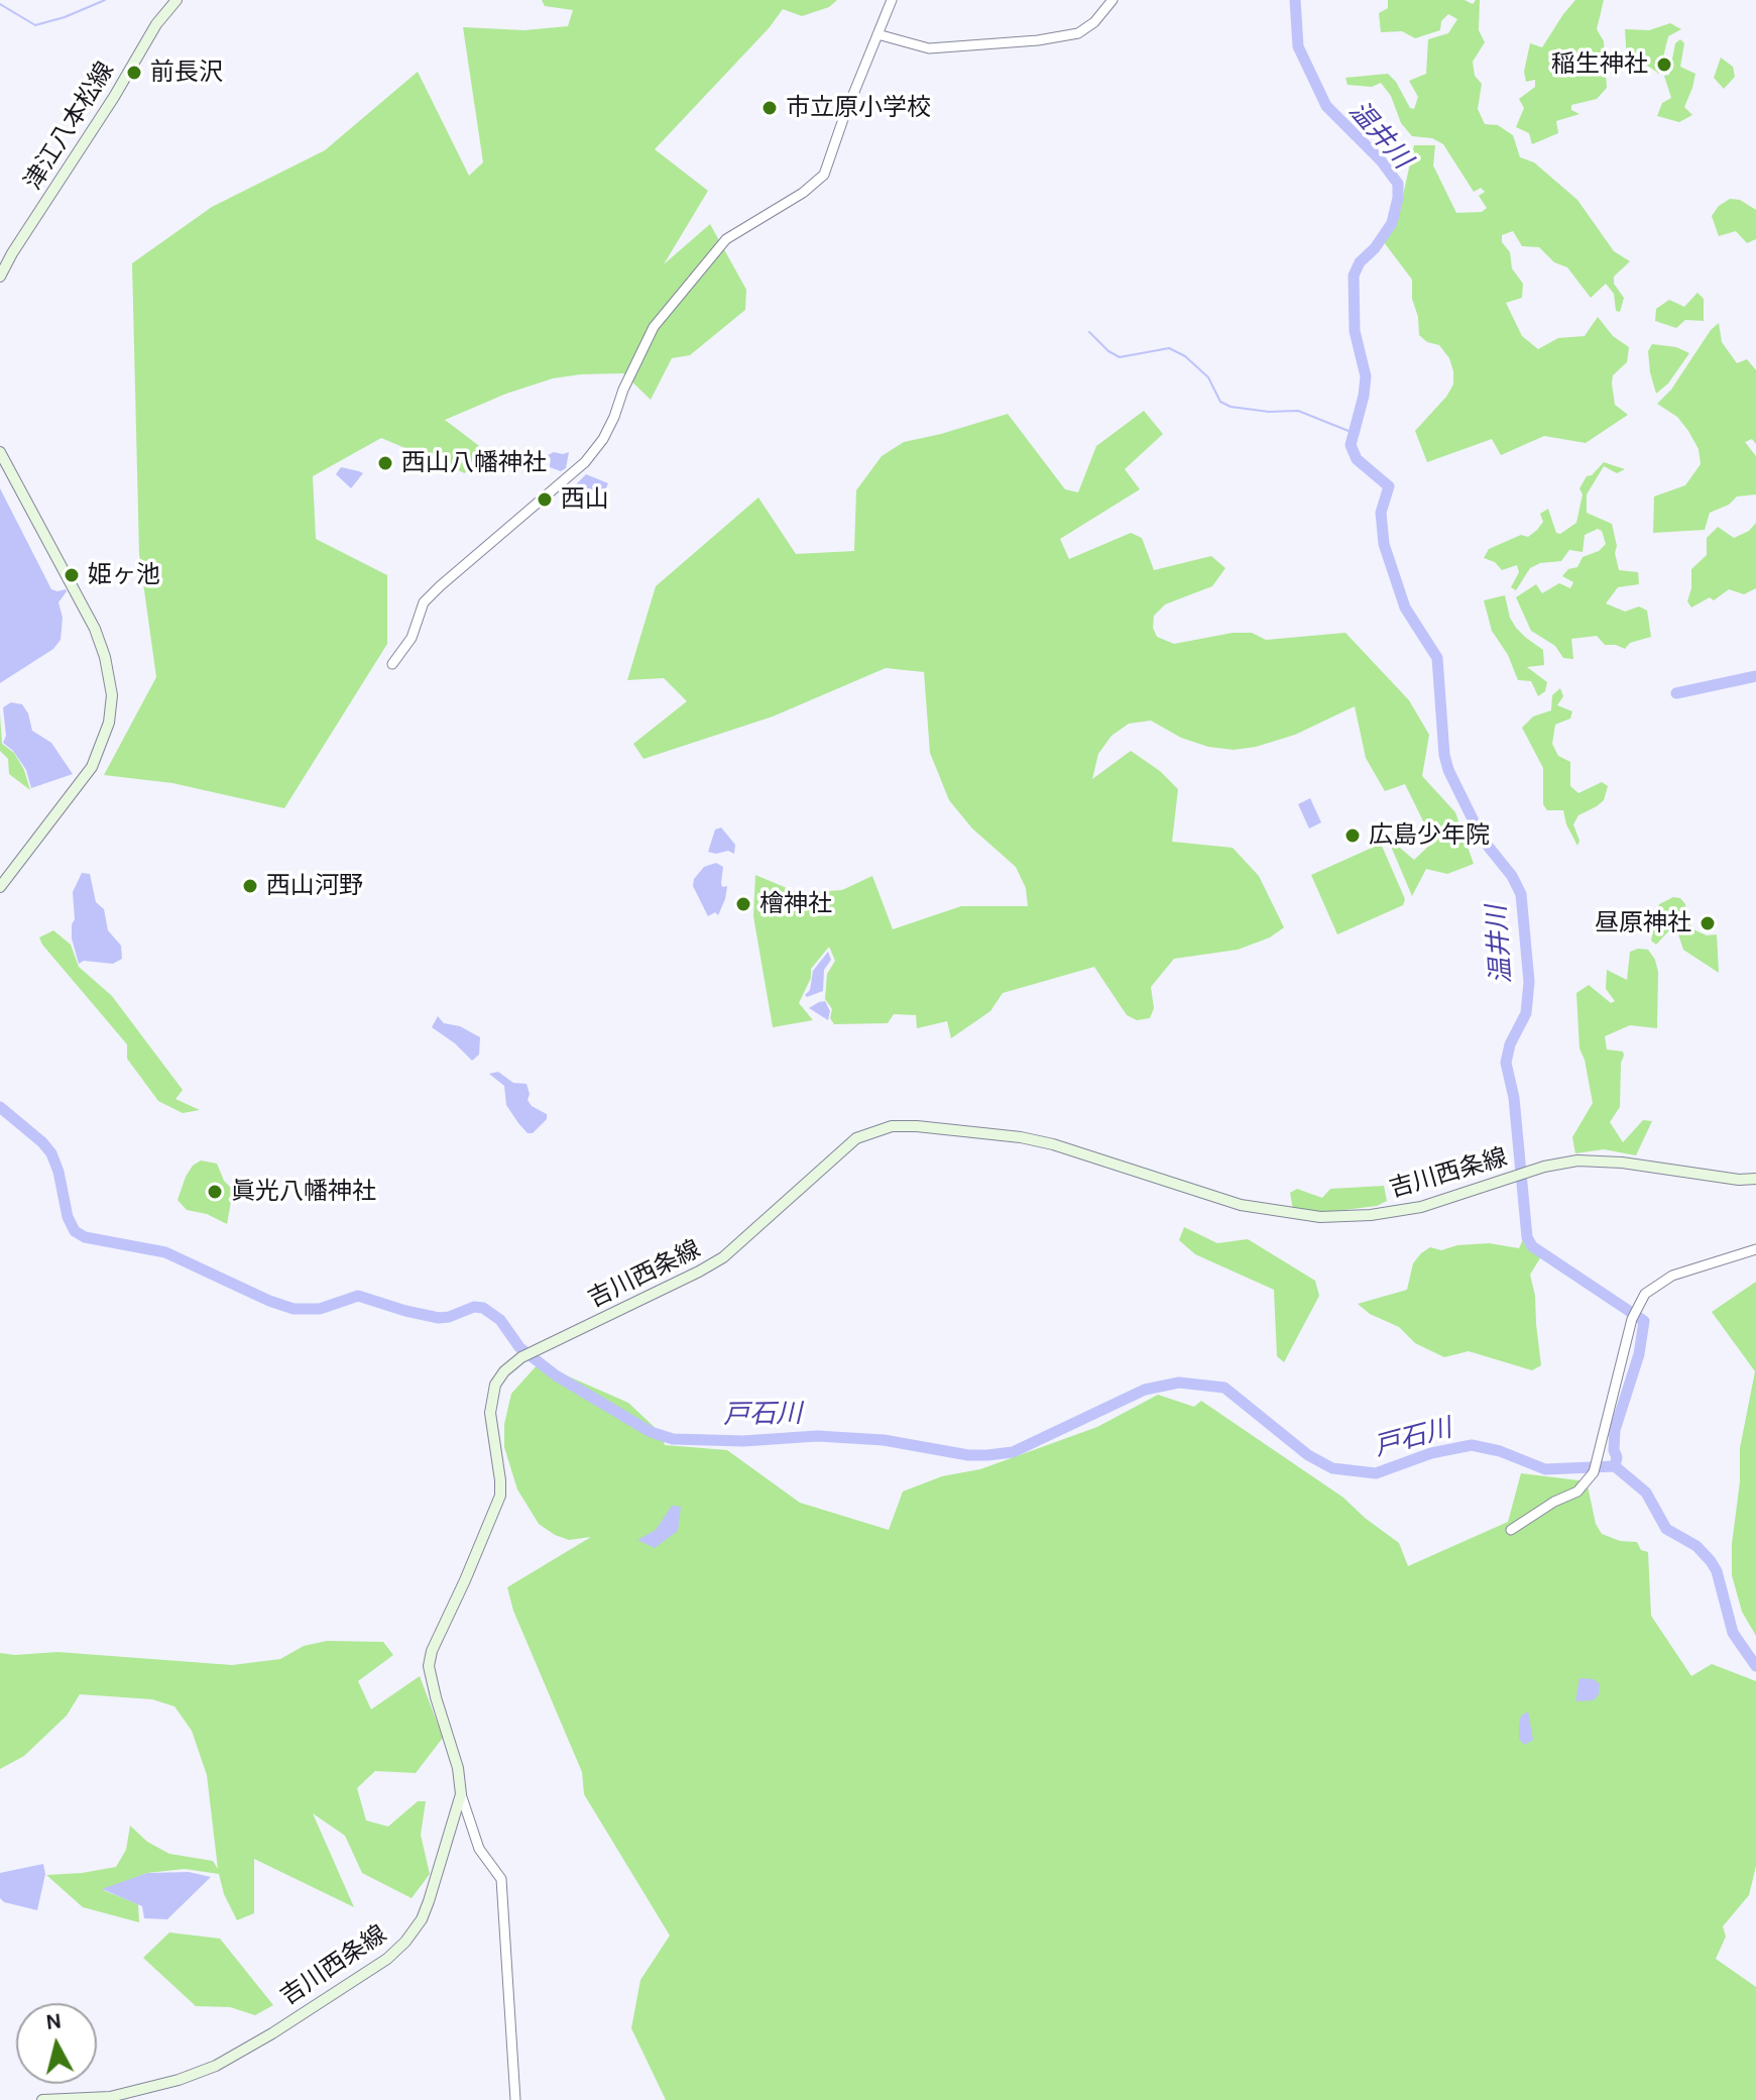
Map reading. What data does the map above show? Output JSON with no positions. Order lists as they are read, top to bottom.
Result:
{
  "streets": {
    "main road": ["津江八本松線", "吉川西条線"]
  },
  "water": ["温井川", "戸石川"],
  "places": [
    "稲生神社",
    "前長沢",
    "市立原小学校",
    "西山八幡神社",
    "西山",
    "姫ヶ池",
    "広島少年院",
    "西山河野",
    "檜神社",
    "昼原神社",
    "眞光八幡神社"
  ],
  "north": "top"
}
